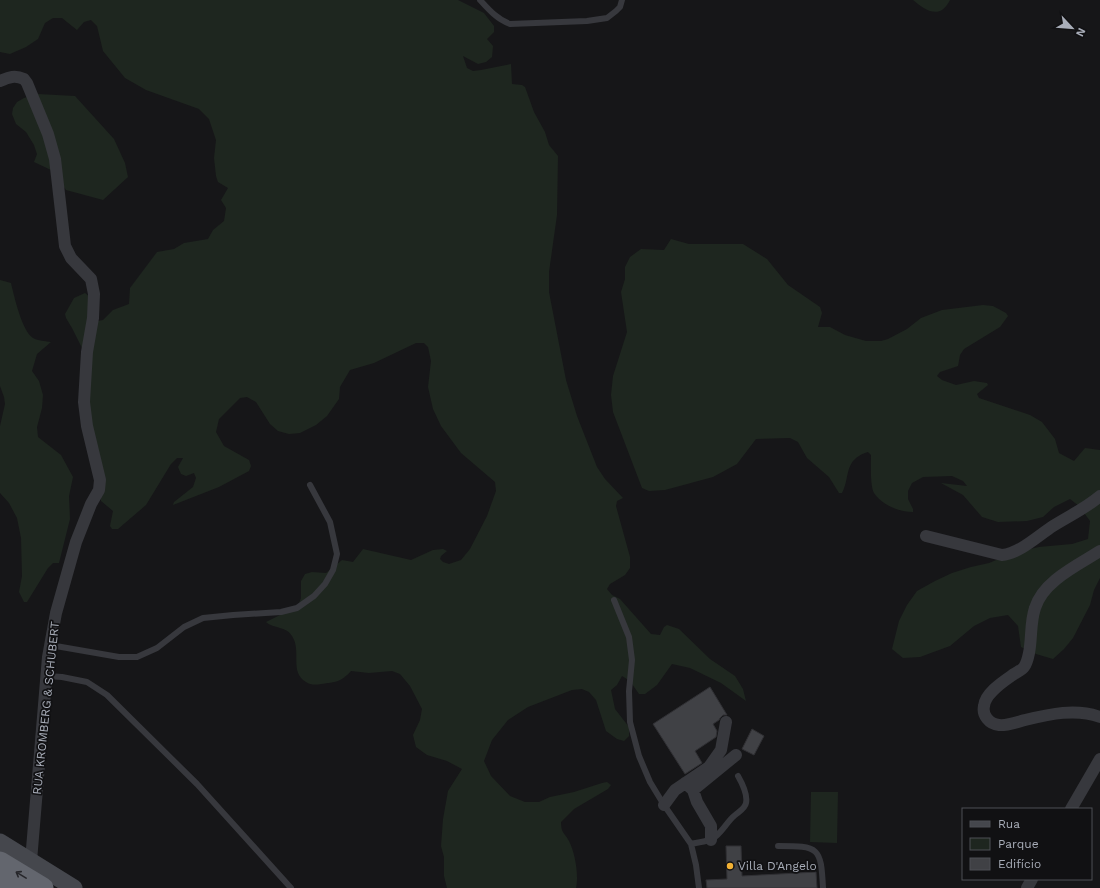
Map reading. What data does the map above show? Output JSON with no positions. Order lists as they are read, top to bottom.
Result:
{
  "streets": {
    "street": ["RUA KROMBERG & SCHUBERT"]
  },
  "places": ["Villa D'Angelo"],
  "legend": ["Rua", "Parque", "Edifício"],
  "north": "bottom right"
}
